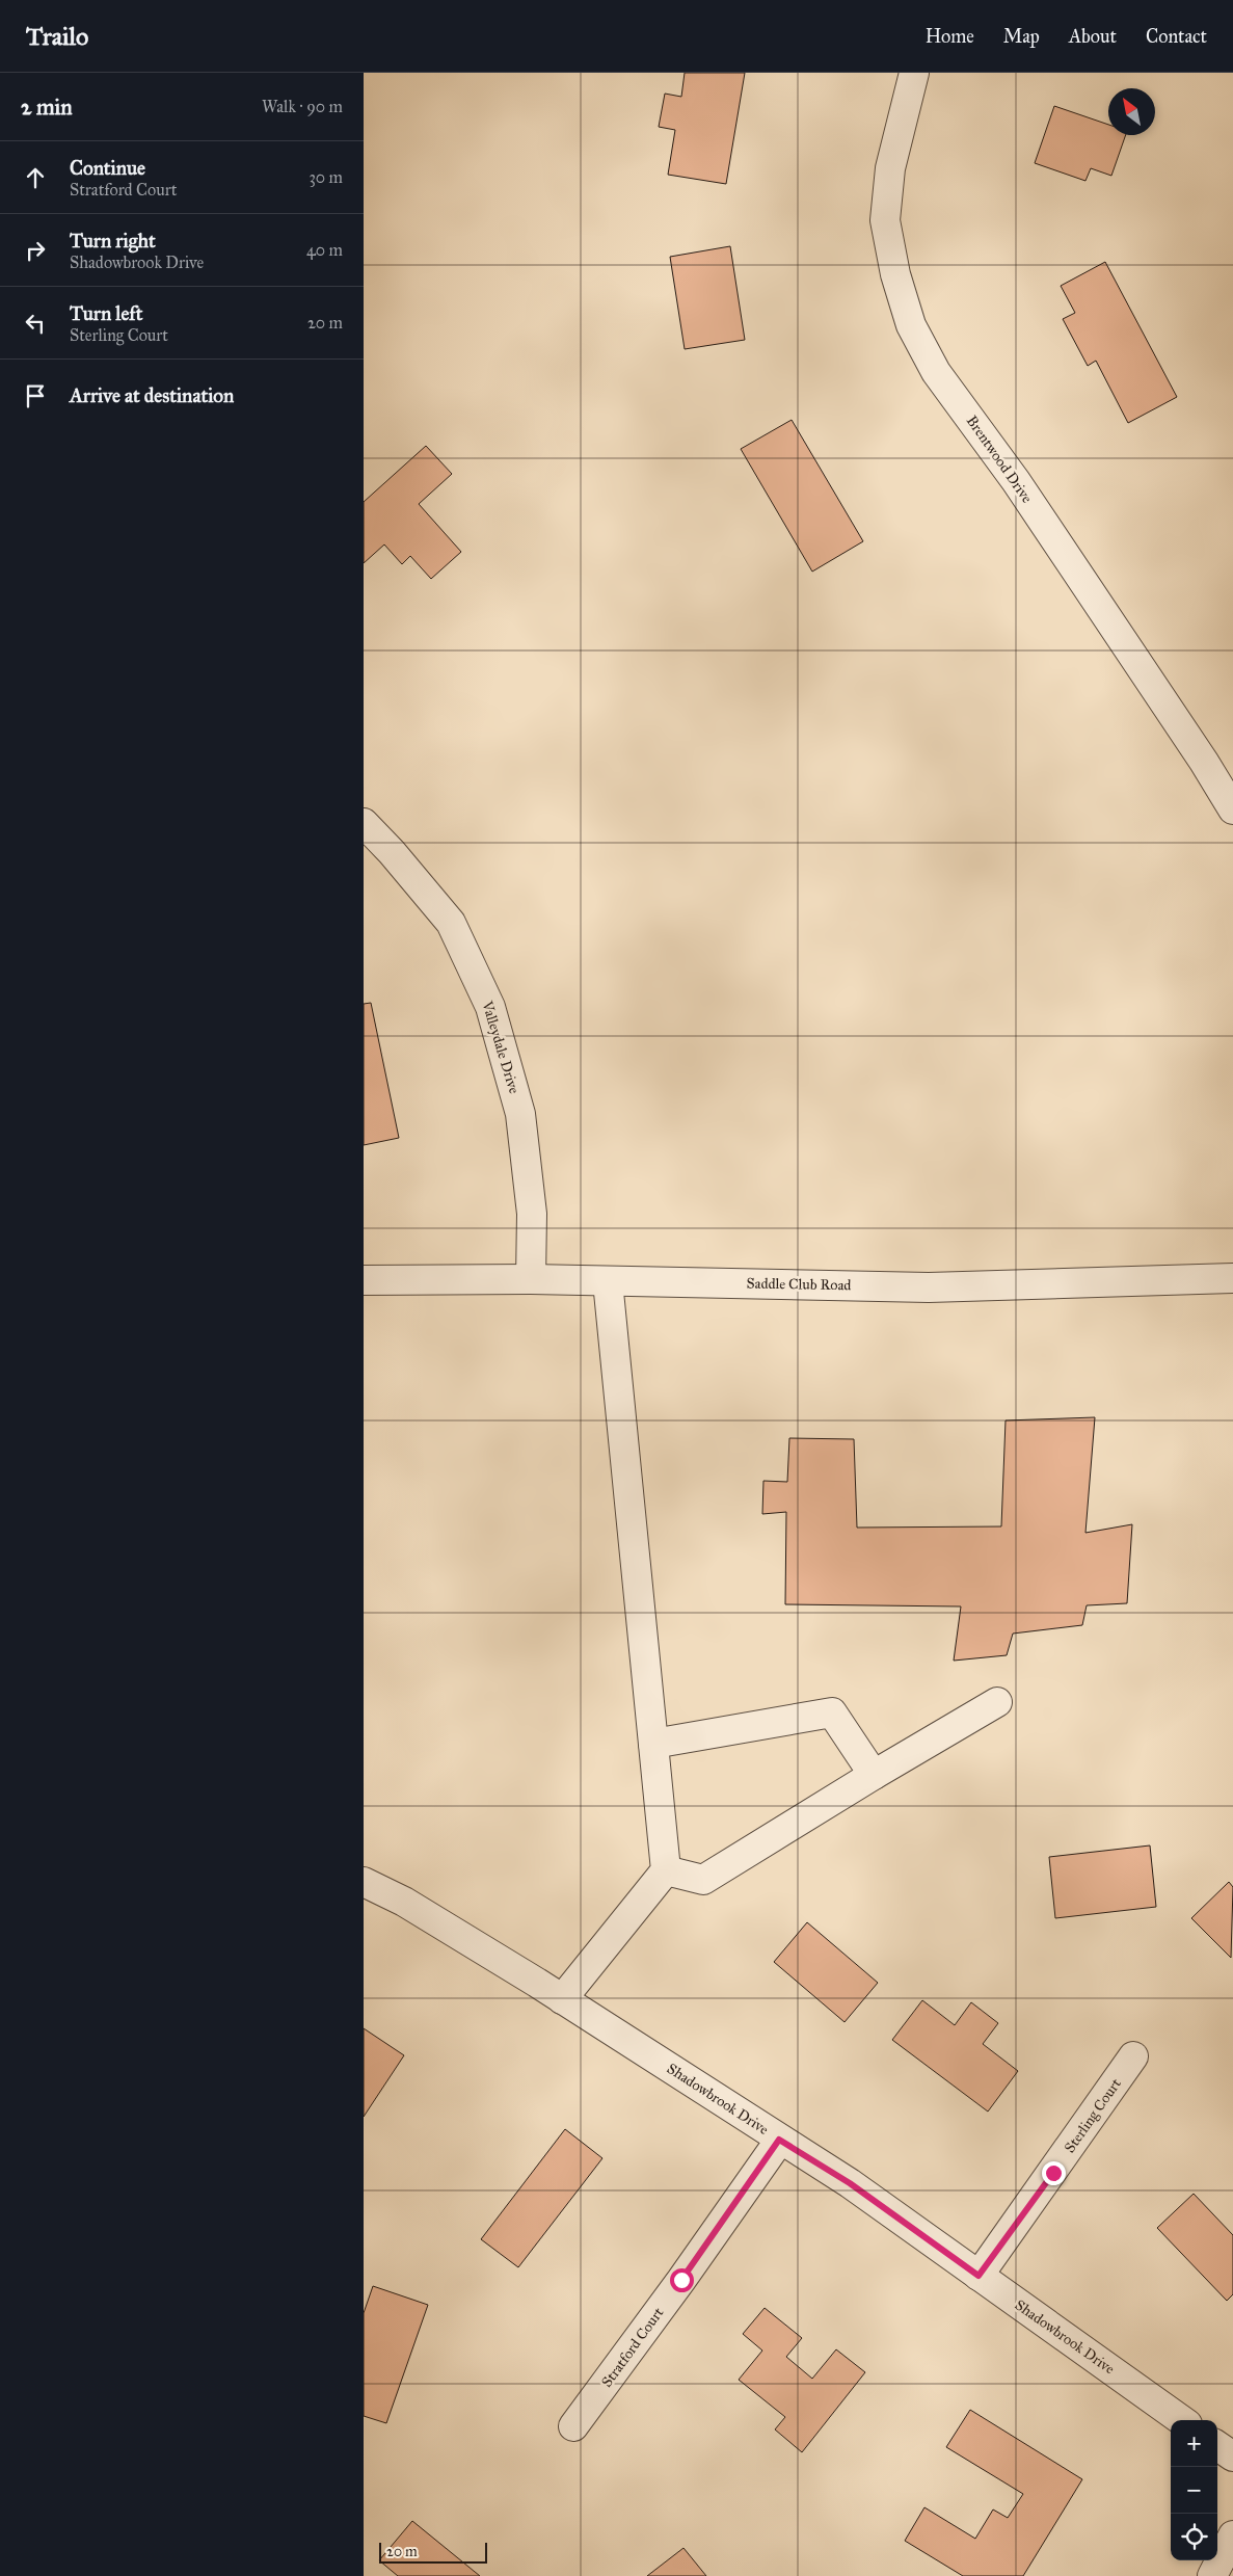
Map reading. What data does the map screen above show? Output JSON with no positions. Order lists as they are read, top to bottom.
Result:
{
  "streets": {
    "street": [
      "Brentwood Drive",
      "Valleydale Drive",
      "Saddle Club Road",
      "Shadowbrook Drive",
      "Sterling Court",
      "Stratford Court"
    ]
  },
  "crossings": [
    ["Valleydale Drive", "Saddle Club Road"],
    ["Shadowbrook Drive", "Sterling Court"],
    ["Shadowbrook Drive", "Stratford Court"]
  ],
  "scale_bar": "20 m",
  "north": "top left",
  "page": {
    "header": "Trailo",
    "nav": [
      "Home",
      "Map",
      "About",
      "Contact"
    ],
    "heading": ["2 min", "Walk · 90 m"],
    "list": [
      ["Continue", "Stratford Court", "30 m"],
      ["Turn right", "Shadowbrook Drive", "40 m"],
      ["Turn left", "Sterling Court", "20 m"],
      "Arrive at destination"
    ],
    "map_buttons": ["+", "−"],
    "scale": "20 m"
  }
}
